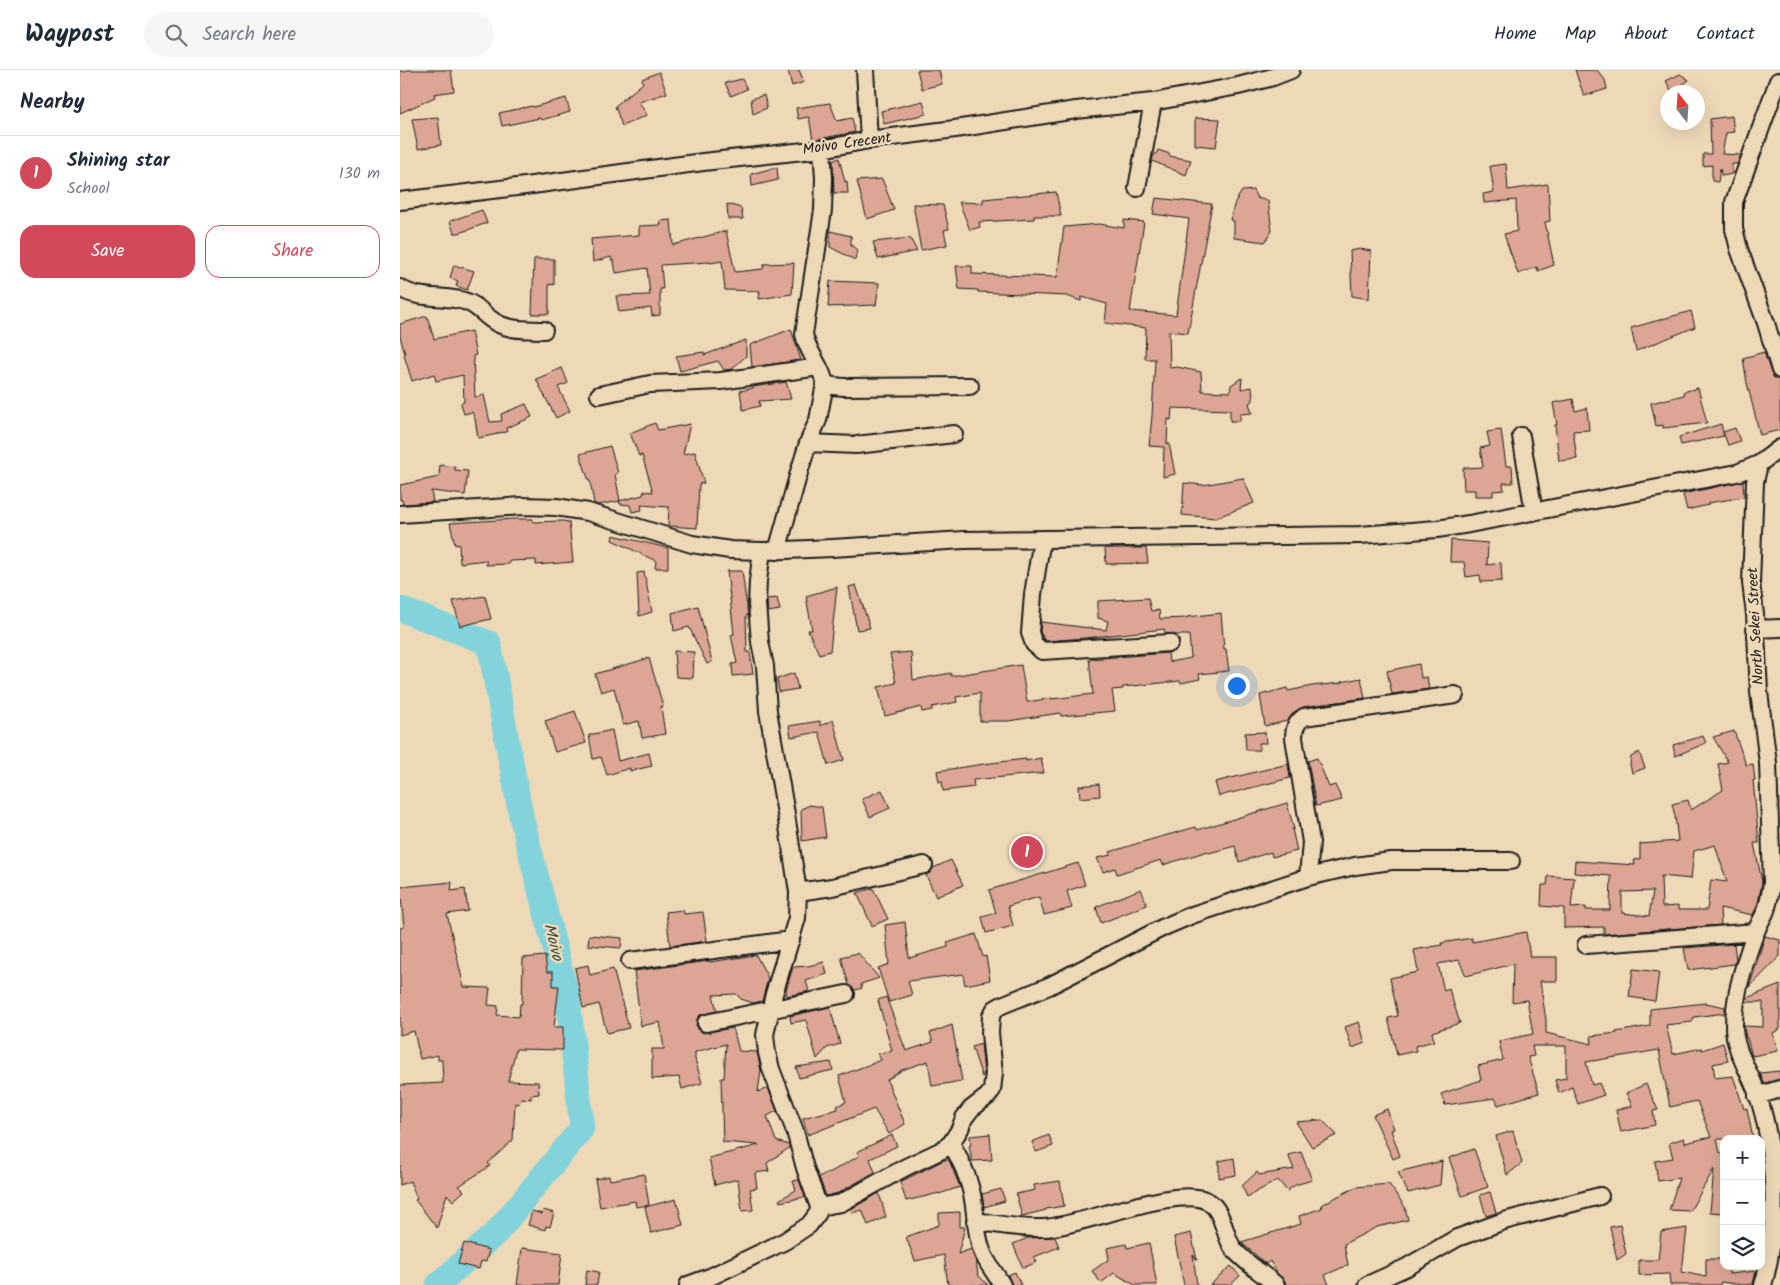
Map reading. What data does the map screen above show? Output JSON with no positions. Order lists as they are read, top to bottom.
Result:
{
  "streets": {
    "street": ["Moivo Crecent", "North Sekei Street"]
  },
  "water": ["Moivo"],
  "north": "top",
  "page": {
    "header": "Waypost",
    "search": "Search here",
    "nav": [
      "Home",
      "Map",
      "About",
      "Contact"
    ],
    "heading": "Nearby",
    "list": [
      {
        "mark": "1",
        "name": "Shining star",
        "note": "School",
        "value": "130 m"
      }
    ],
    "buttons": ["Save", "Share"],
    "pins": "1",
    "map_buttons": ["+", "−"]
  }
}
